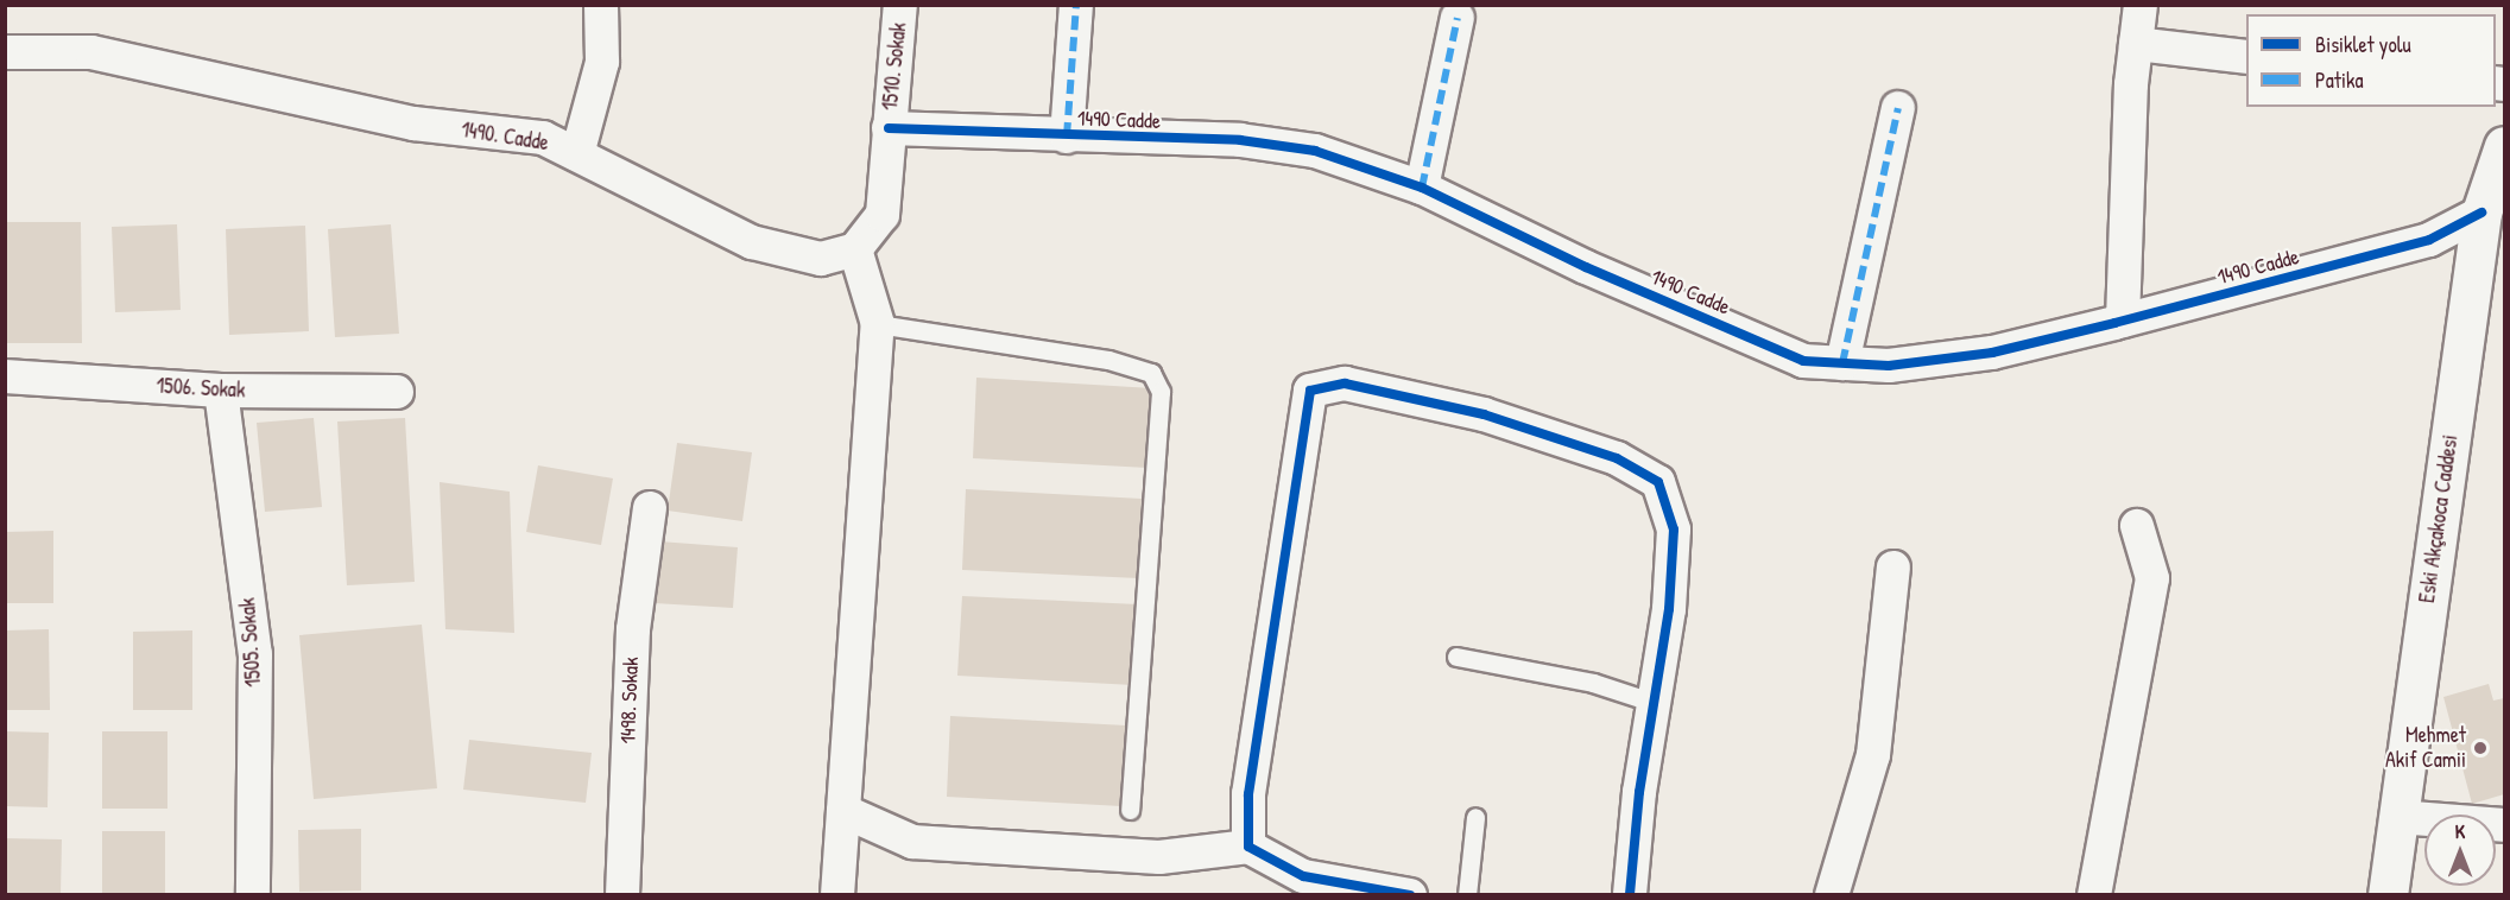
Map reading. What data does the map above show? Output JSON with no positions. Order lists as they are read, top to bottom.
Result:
{
  "streets": {
    "street": [
      "1510. Sokak",
      "1490 Cadde",
      "1490. Cadde",
      "1506. Sokak",
      "Eski Akçakoca Caddesi",
      "1505. Sokak",
      "1498. Sokak"
    ]
  },
  "crossings": [
    ["1510. Sokak", "1490 Cadde"],
    ["1490 Cadde", "Eski Akçakoca Caddesi"],
    ["1506. Sokak", "1505. Sokak"]
  ],
  "places": ["Mehmet Akif Camii"],
  "legend": ["Bisiklet yolu", "Patika"],
  "north": "top"
}
